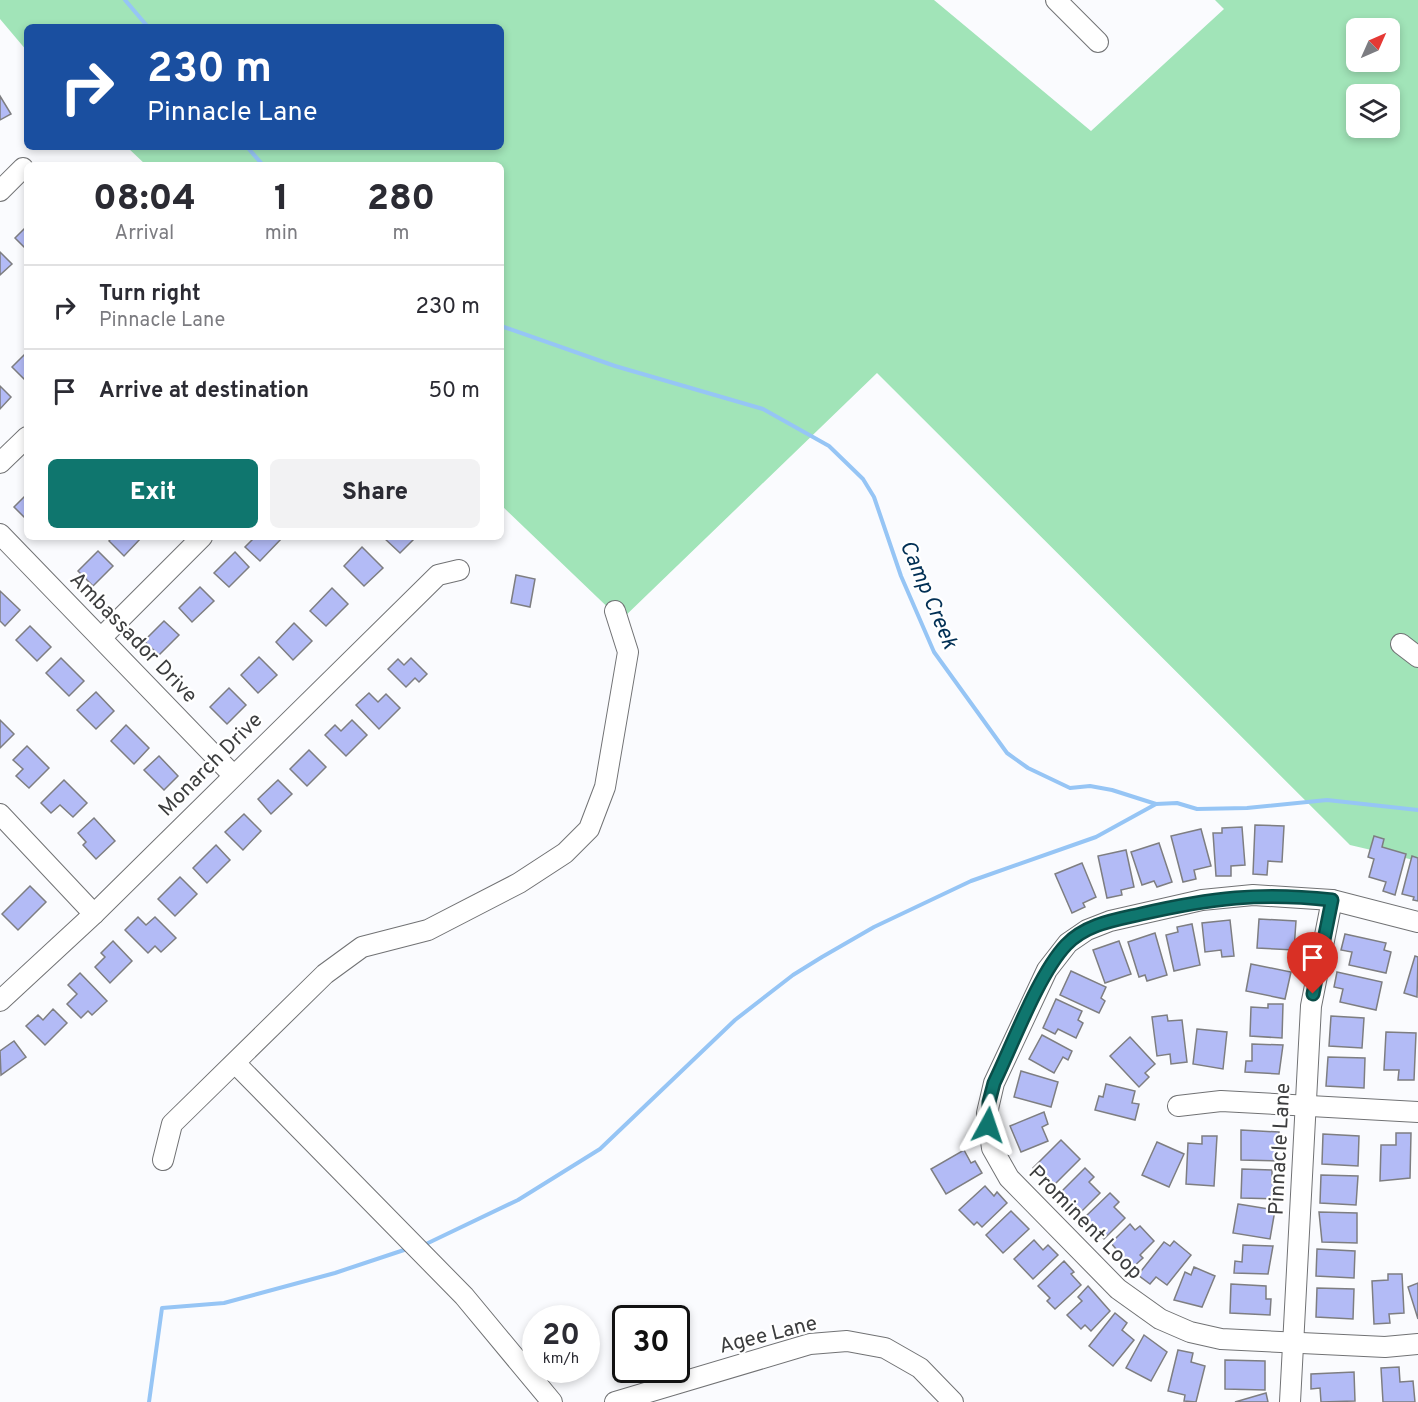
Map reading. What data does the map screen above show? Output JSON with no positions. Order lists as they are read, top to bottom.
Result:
{
  "streets": {
    "street": [
      "Ambassador Drive",
      "Monarch Drive",
      "Pinnacle Lane",
      "Prominent Loop",
      "Agee Lane"
    ]
  },
  "crossings": [
    ["Ambassador Drive", "Monarch Drive"],
    ["Pinnacle Lane", "Prominent Loop"]
  ],
  "water": ["Camp Creek"],
  "north": "top right",
  "page": {
    "turn": ["230 m", "Pinnacle Lane"],
    "eta": [
      "08:04",
      "Arrival",
      "1",
      "min",
      "280",
      "m"
    ],
    "list": [
      {
        "name": "Turn right",
        "note": "Pinnacle Lane",
        "value": "230 m"
      },
      {
        "name": "Arrive at destination",
        "value": "50 m"
      }
    ],
    "buttons": ["Exit", "Share"],
    "speed": "20 km/h",
    "limit": "30"
  }
}
